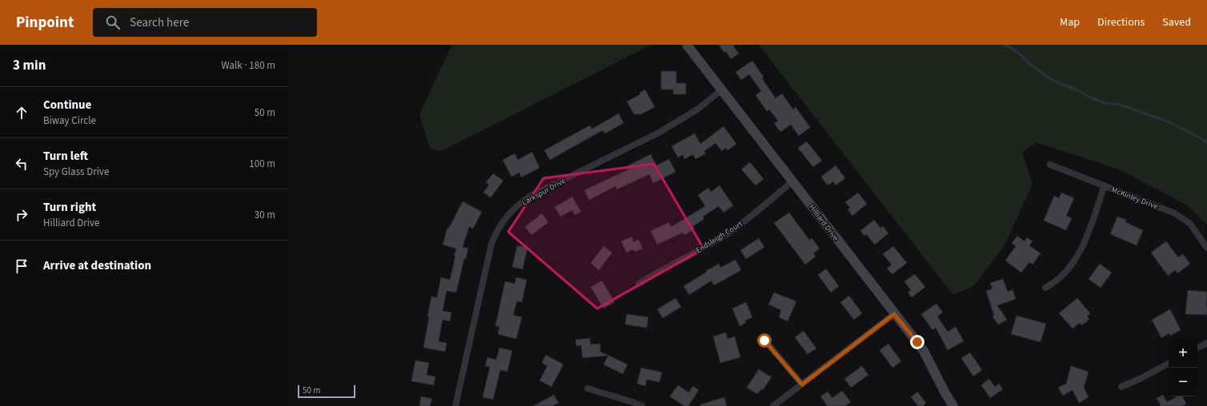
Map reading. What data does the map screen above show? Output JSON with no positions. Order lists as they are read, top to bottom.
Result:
{
  "streets": {
    "street": [
      "Larkspur Drive",
      "McKinley Drive",
      "Hilliard Drive",
      "Endsleigh Court"
    ]
  },
  "crossings": [
    ["Larkspur Drive", "Hilliard Drive"],
    ["Hilliard Drive", "Endsleigh Court"]
  ],
  "scale_bar": "50 m",
  "page": {
    "header": "Pinpoint",
    "search": "Search here",
    "nav": ["Map", "Directions", "Saved"],
    "heading": ["3 min", "Walk · 180 m"],
    "list": [
      ["Continue", "Biway Circle", "50 m"],
      ["Turn left", "Spy Glass Drive", "100 m"],
      ["Turn right", "Hilliard Drive", "30 m"],
      "Arrive at destination"
    ],
    "map_buttons": ["+", "−"],
    "scale": "50 m"
  }
}
